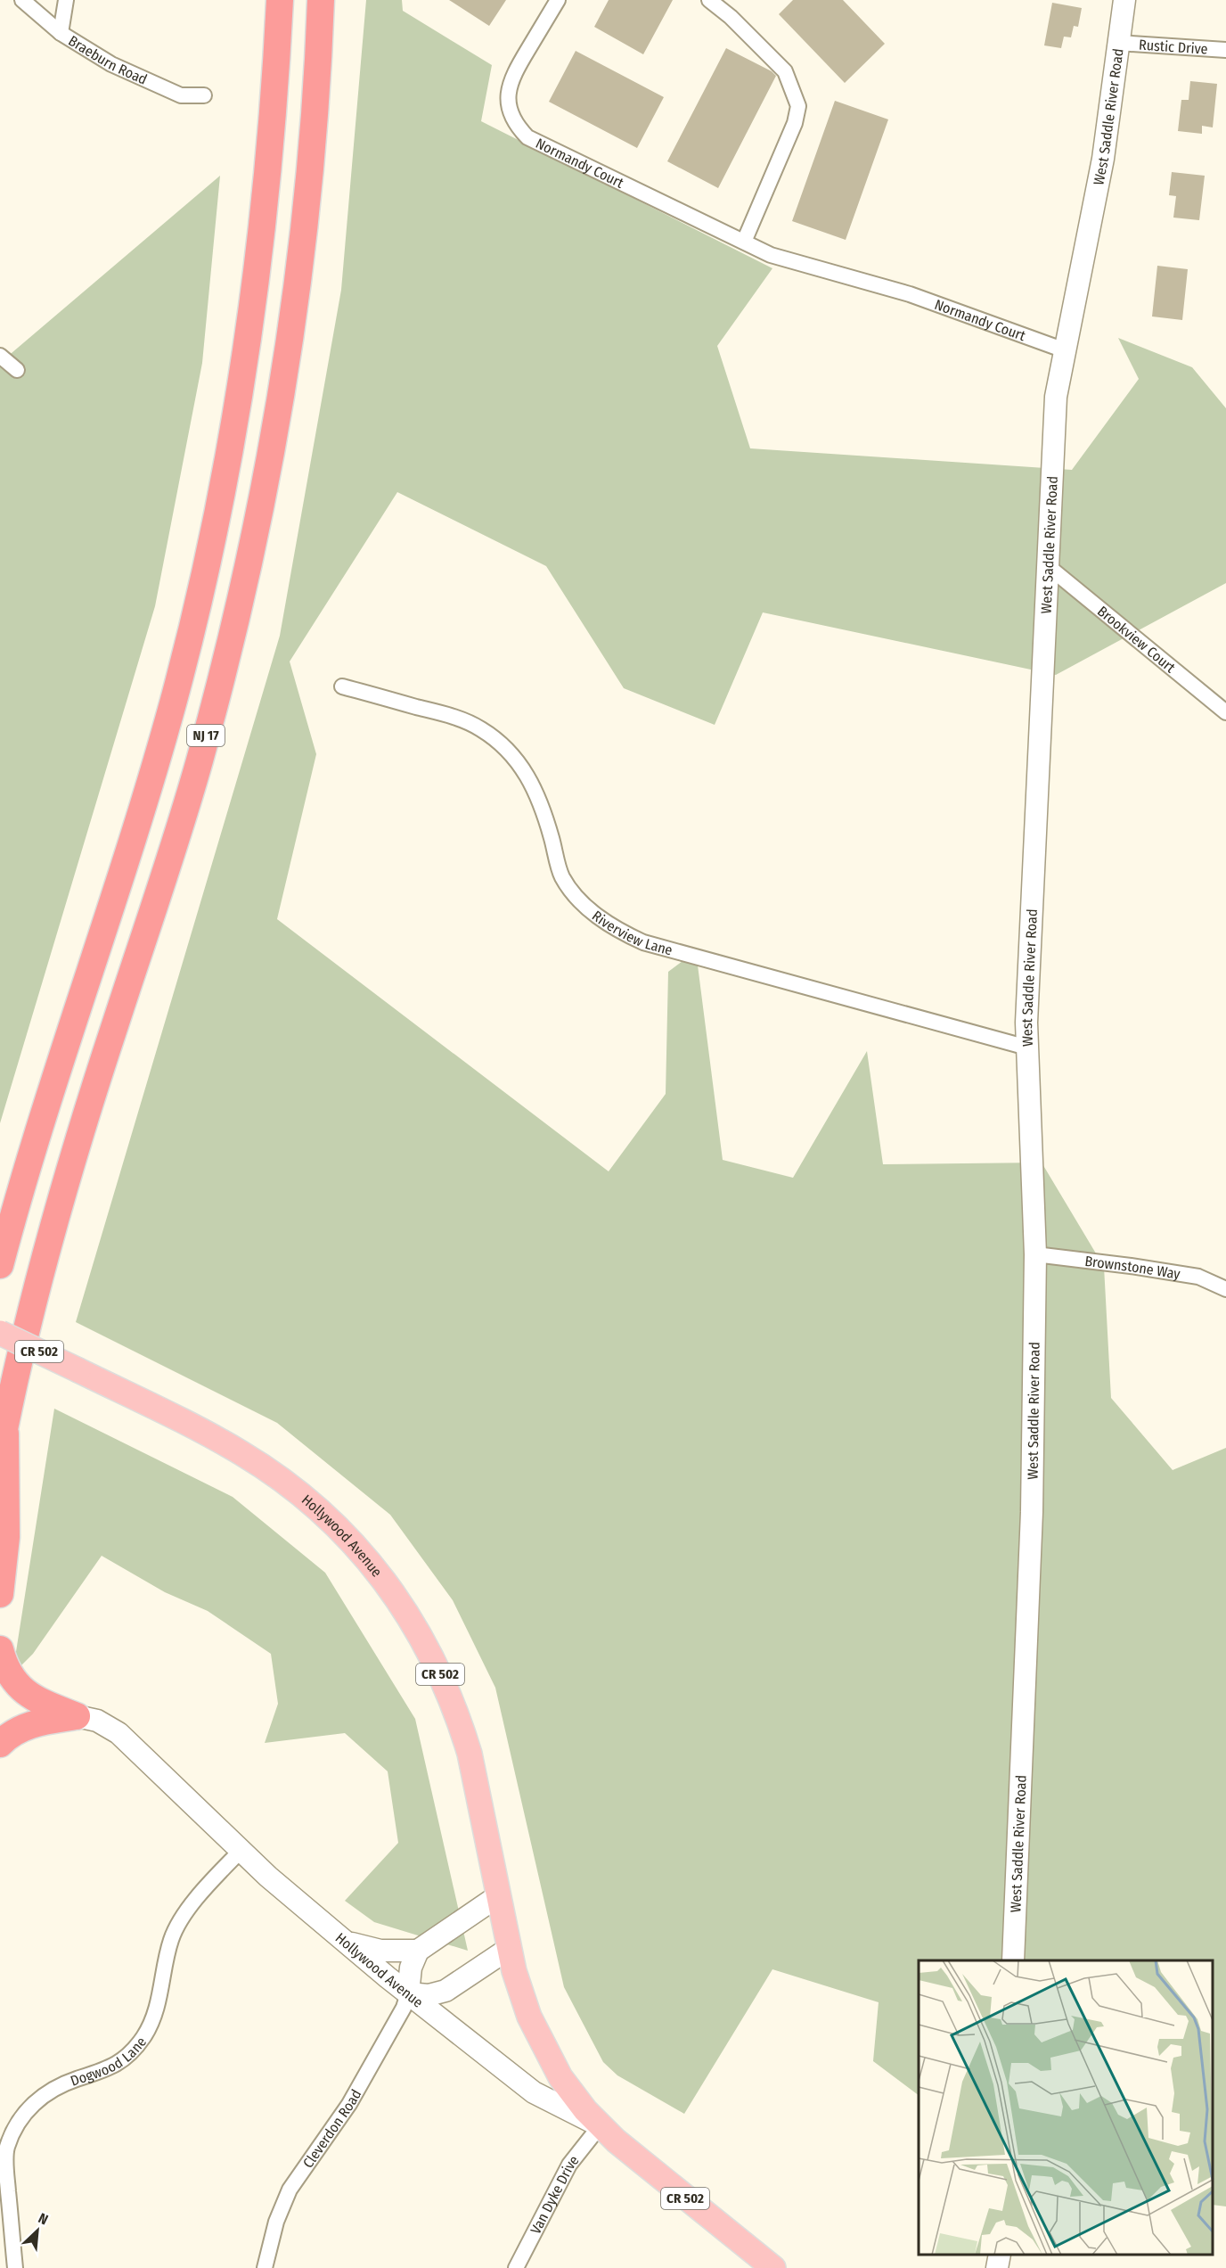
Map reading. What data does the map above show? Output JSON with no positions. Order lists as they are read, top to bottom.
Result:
{
  "streets": {
    "highway": ["NJ 17"],
    "main road": ["CR 502", "Hollywood Avenue"],
    "street": [
      "Rustic Drive",
      "Braeburn Road",
      "West Saddle River Road",
      "Normandy Court",
      "Brookview Court",
      "Riverview Lane",
      "Brownstone Way",
      "Dogwood Lane",
      "Cleverdon Road",
      "Van Dyke Drive"
    ]
  },
  "crossings": [
    ["Rustic Drive", "West Saddle River Road"],
    ["West Saddle River Road", "Normandy Court"],
    ["West Saddle River Road", "Brookview Court"],
    ["West Saddle River Road", "Riverview Lane"],
    ["West Saddle River Road", "Brownstone Way"],
    ["Hollywood Avenue", "Dogwood Lane"],
    ["Hollywood Avenue", "Cleverdon Road"],
    ["Hollywood Avenue", "Van Dyke Drive"]
  ],
  "north": "top right"
}
